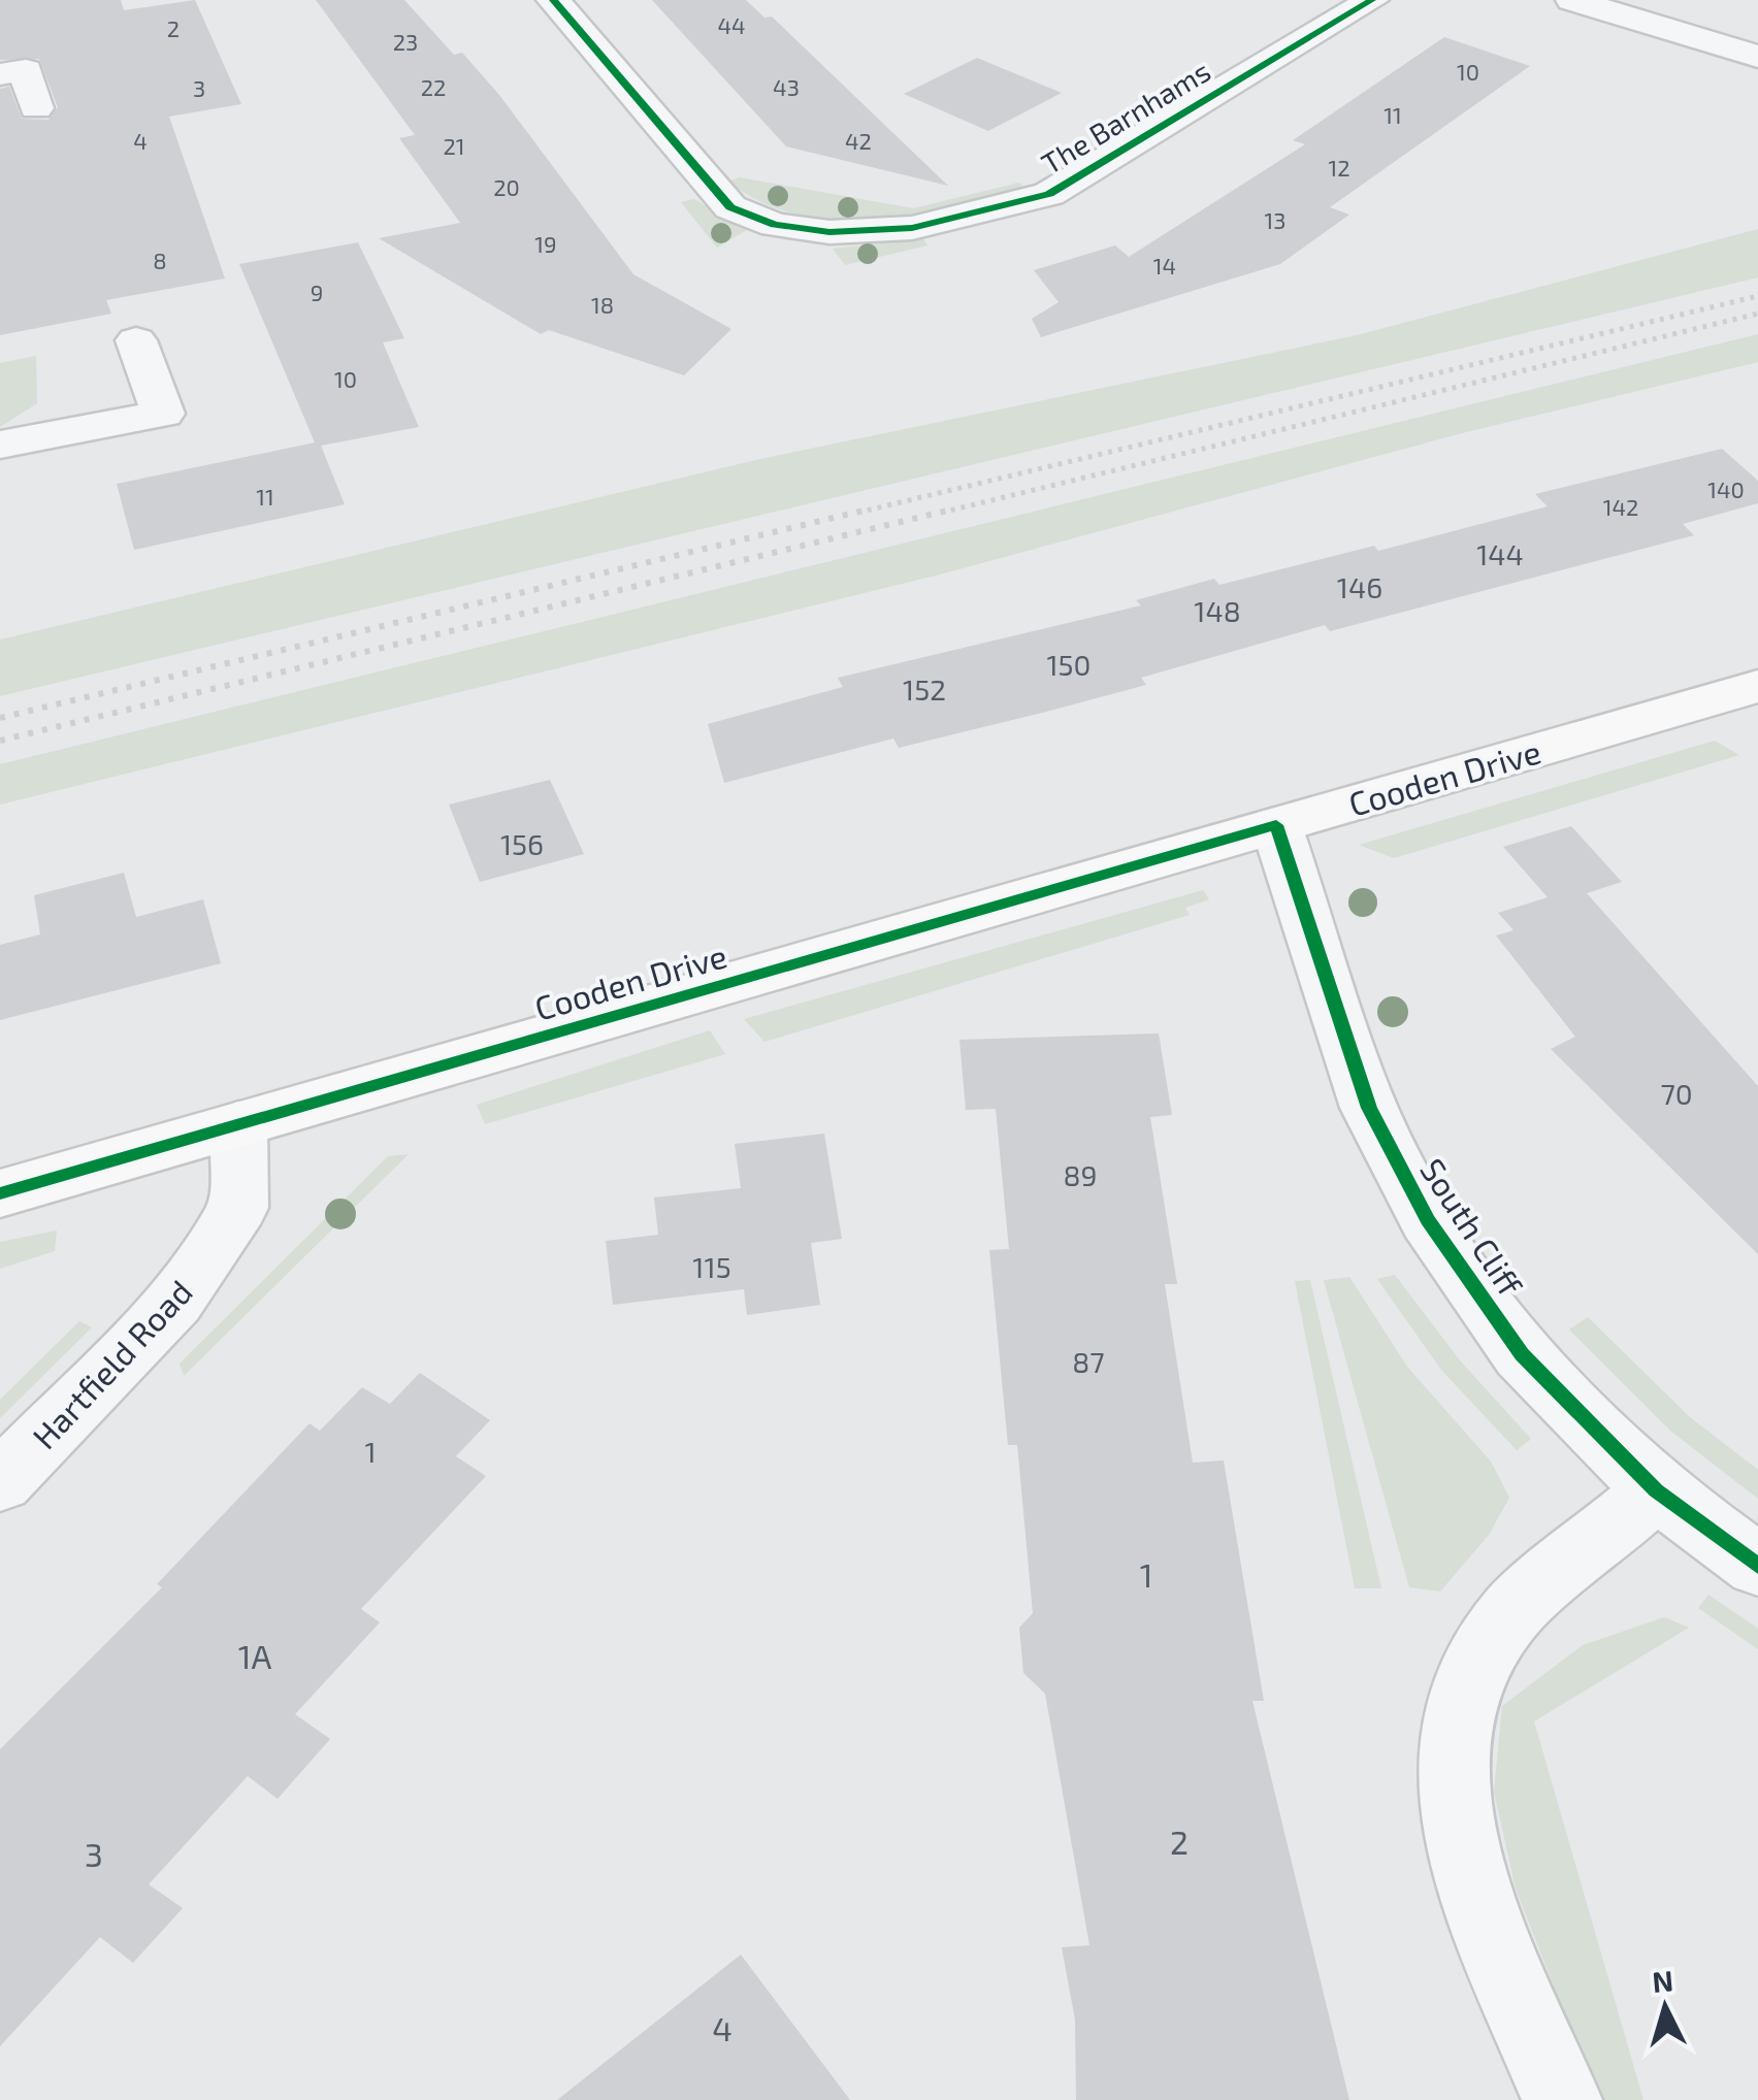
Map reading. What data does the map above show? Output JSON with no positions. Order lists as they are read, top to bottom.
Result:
{
  "streets": {
    "main road": ["Cooden Drive"],
    "street": ["The Barnhams", "South Cliff", "Hartfield Road"]
  },
  "crossings": [
    ["Cooden Drive", "South Cliff"],
    ["Cooden Drive", "Hartfield Road"]
  ],
  "house_numbers": [
    "44",
    "2",
    "23",
    "10",
    "22",
    "43",
    "3",
    "11",
    "4",
    "42",
    "21",
    "12",
    "20",
    "13",
    "19",
    "8",
    "14",
    "9",
    "18",
    "10",
    "140",
    "11",
    "142",
    "144",
    "146",
    "148",
    "150",
    "152",
    "156",
    "70",
    "89",
    "115",
    "87",
    "1",
    "1",
    "1A",
    "2",
    "3",
    "4"
  ],
  "north": "top"
}
